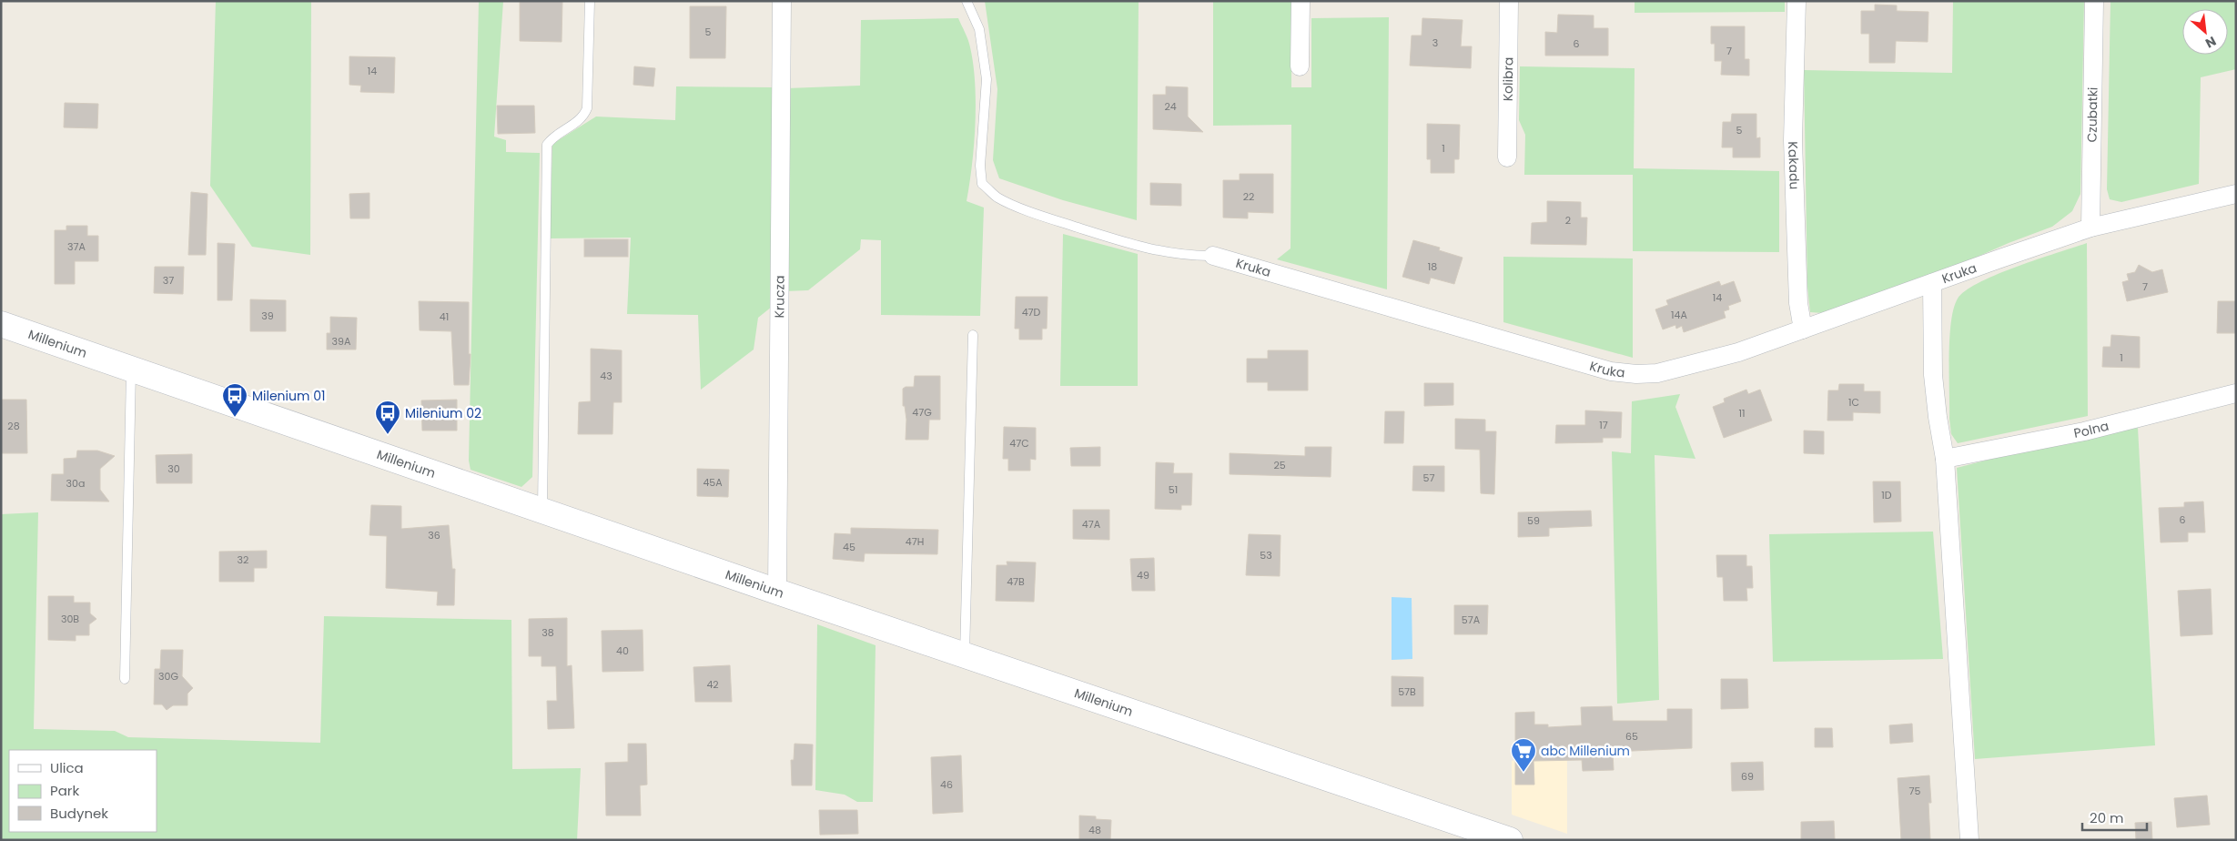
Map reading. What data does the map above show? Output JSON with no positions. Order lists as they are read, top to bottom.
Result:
{
  "streets": {
    "street": [
      "Kolibra",
      "Czubatki",
      "Kakadu",
      "Kruka",
      "Krucza",
      "Millenium",
      "Polna"
    ]
  },
  "crossings": [
    ["Czubatki", "Kruka"],
    ["Kakadu", "Kruka"],
    ["Krucza", "Millenium"]
  ],
  "places": {
    "bus stop": ["Milenium 01", "Milenium 02"],
    "supermarket": ["abc Millenium"]
  },
  "house_numbers": [
    "5",
    "3",
    "6",
    "7",
    "14",
    "24",
    "5",
    "1",
    "22",
    "2",
    "37A",
    "18",
    "37",
    "7",
    "14",
    "47D",
    "14A",
    "39",
    "41",
    "39A",
    "1",
    "43",
    "1C",
    "47G",
    "11",
    "17",
    "28",
    "47C",
    "25",
    "30",
    "57",
    "45A",
    "30a",
    "51",
    "1D",
    "6",
    "59",
    "47A",
    "36",
    "47H",
    "45",
    "53",
    "32",
    "49",
    "47B",
    "30B",
    "57A",
    "38",
    "40",
    "30G",
    "42",
    "57B",
    "65",
    "69",
    "46",
    "75",
    "48"
  ],
  "legend": ["Ulica", "Park", "Budynek"],
  "scale_bar": "20 m",
  "north": "bottom right"
}
